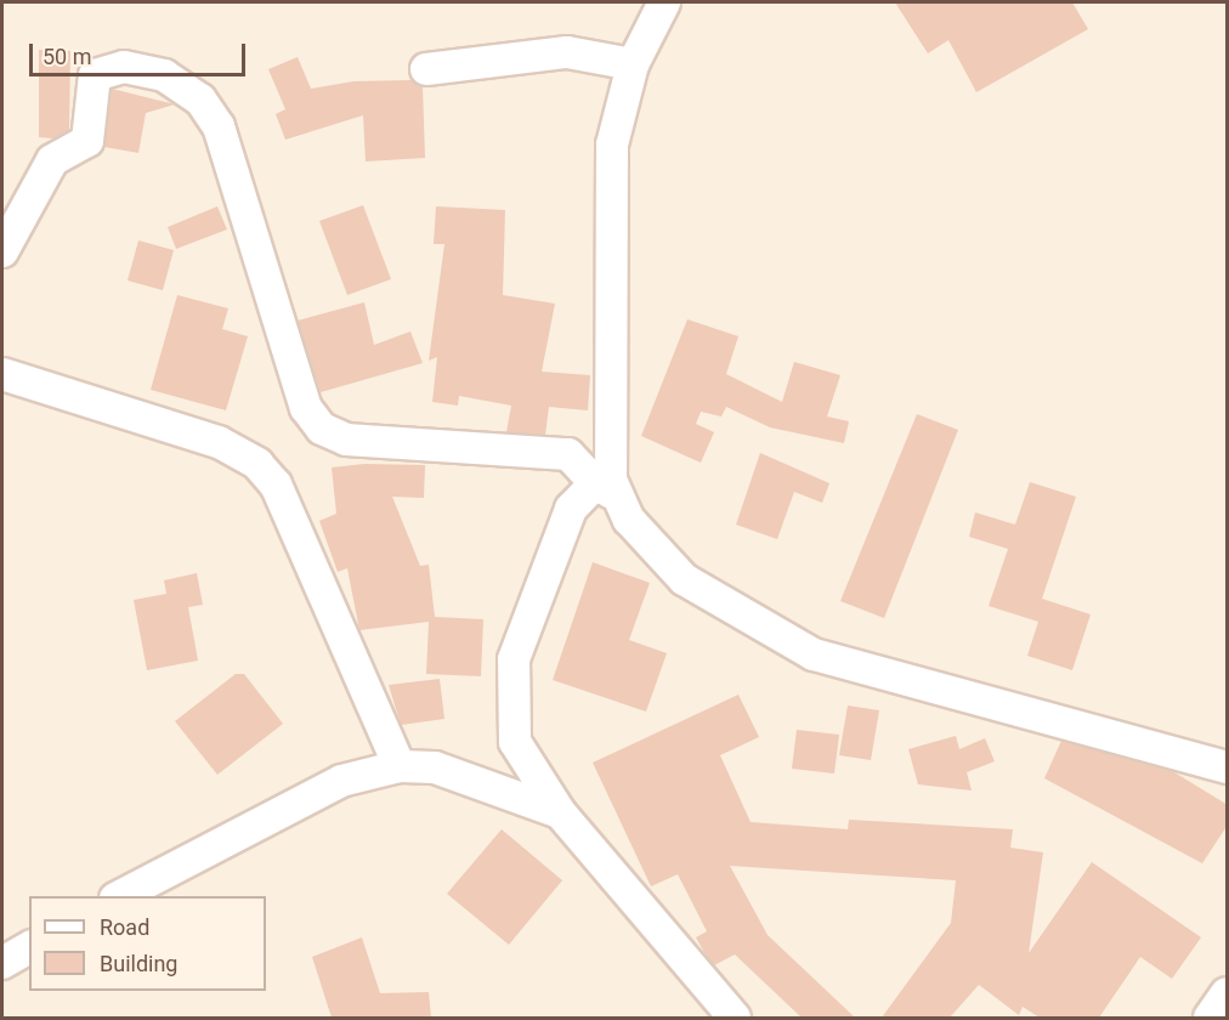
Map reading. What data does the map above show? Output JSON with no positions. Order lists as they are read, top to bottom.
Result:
{
  "legend": ["Road", "Building"],
  "scale_bar": "50 m"
}
